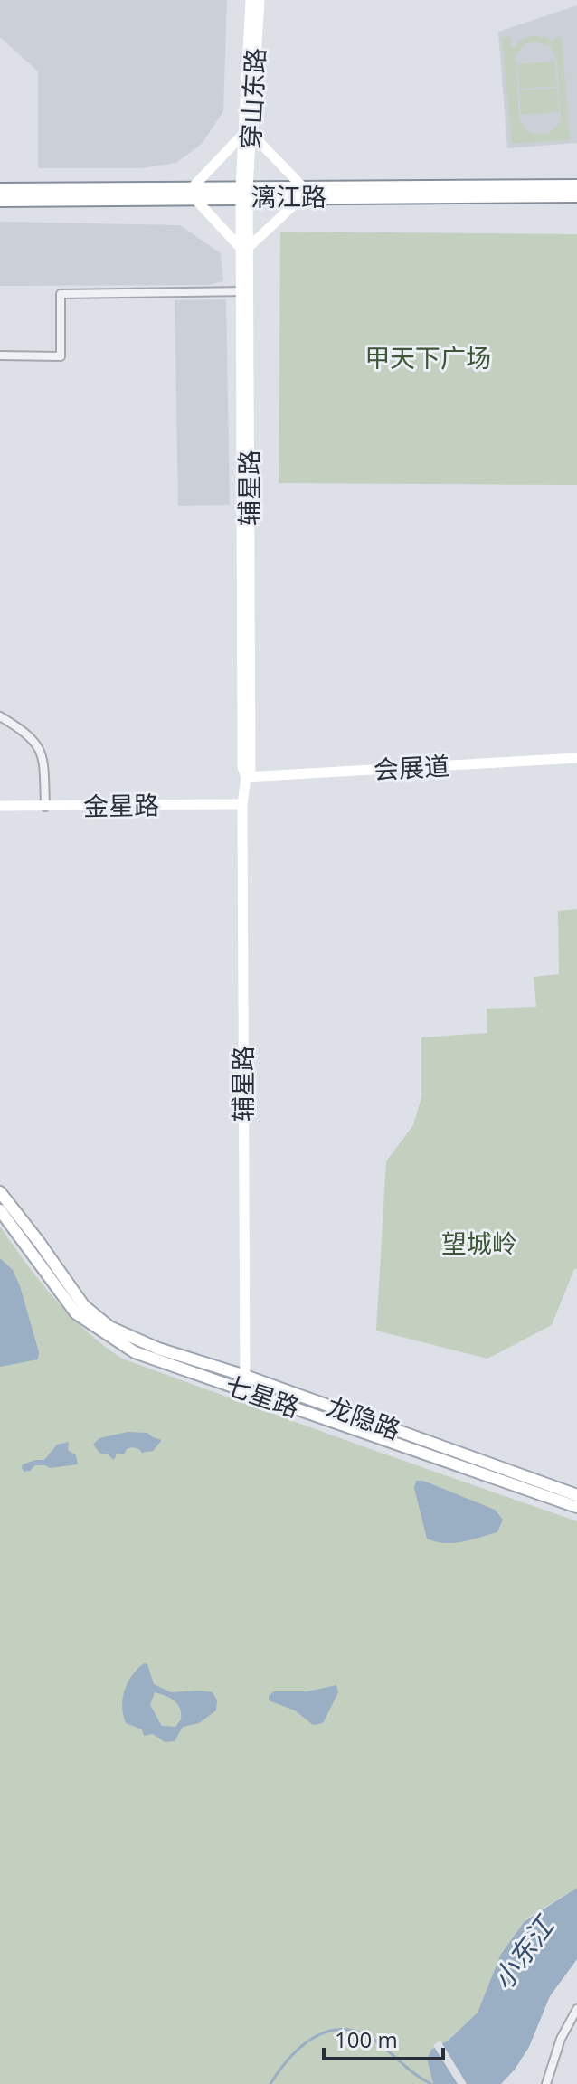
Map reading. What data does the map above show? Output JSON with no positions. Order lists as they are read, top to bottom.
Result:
{
  "streets": {
    "highway": ["漓江路"],
    "main road": [
      "穿山东路",
      "辅星路",
      "会展道",
      "金星路",
      "七星路",
      "龙隐路"
    ]
  },
  "crossings": [
    ["穿山东路", "漓江路"],
    ["穿山东路", "辅星路"],
    ["漓江路", "辅星路"],
    ["辅星路", "会展道"],
    ["辅星路", "金星路"],
    ["辅星路", "七星路"],
    ["辅星路", "龙隐路"]
  ],
  "water": ["小东江"],
  "parks": ["甲天下广场", "望城岭"],
  "scale_bar": "100 m"
}
